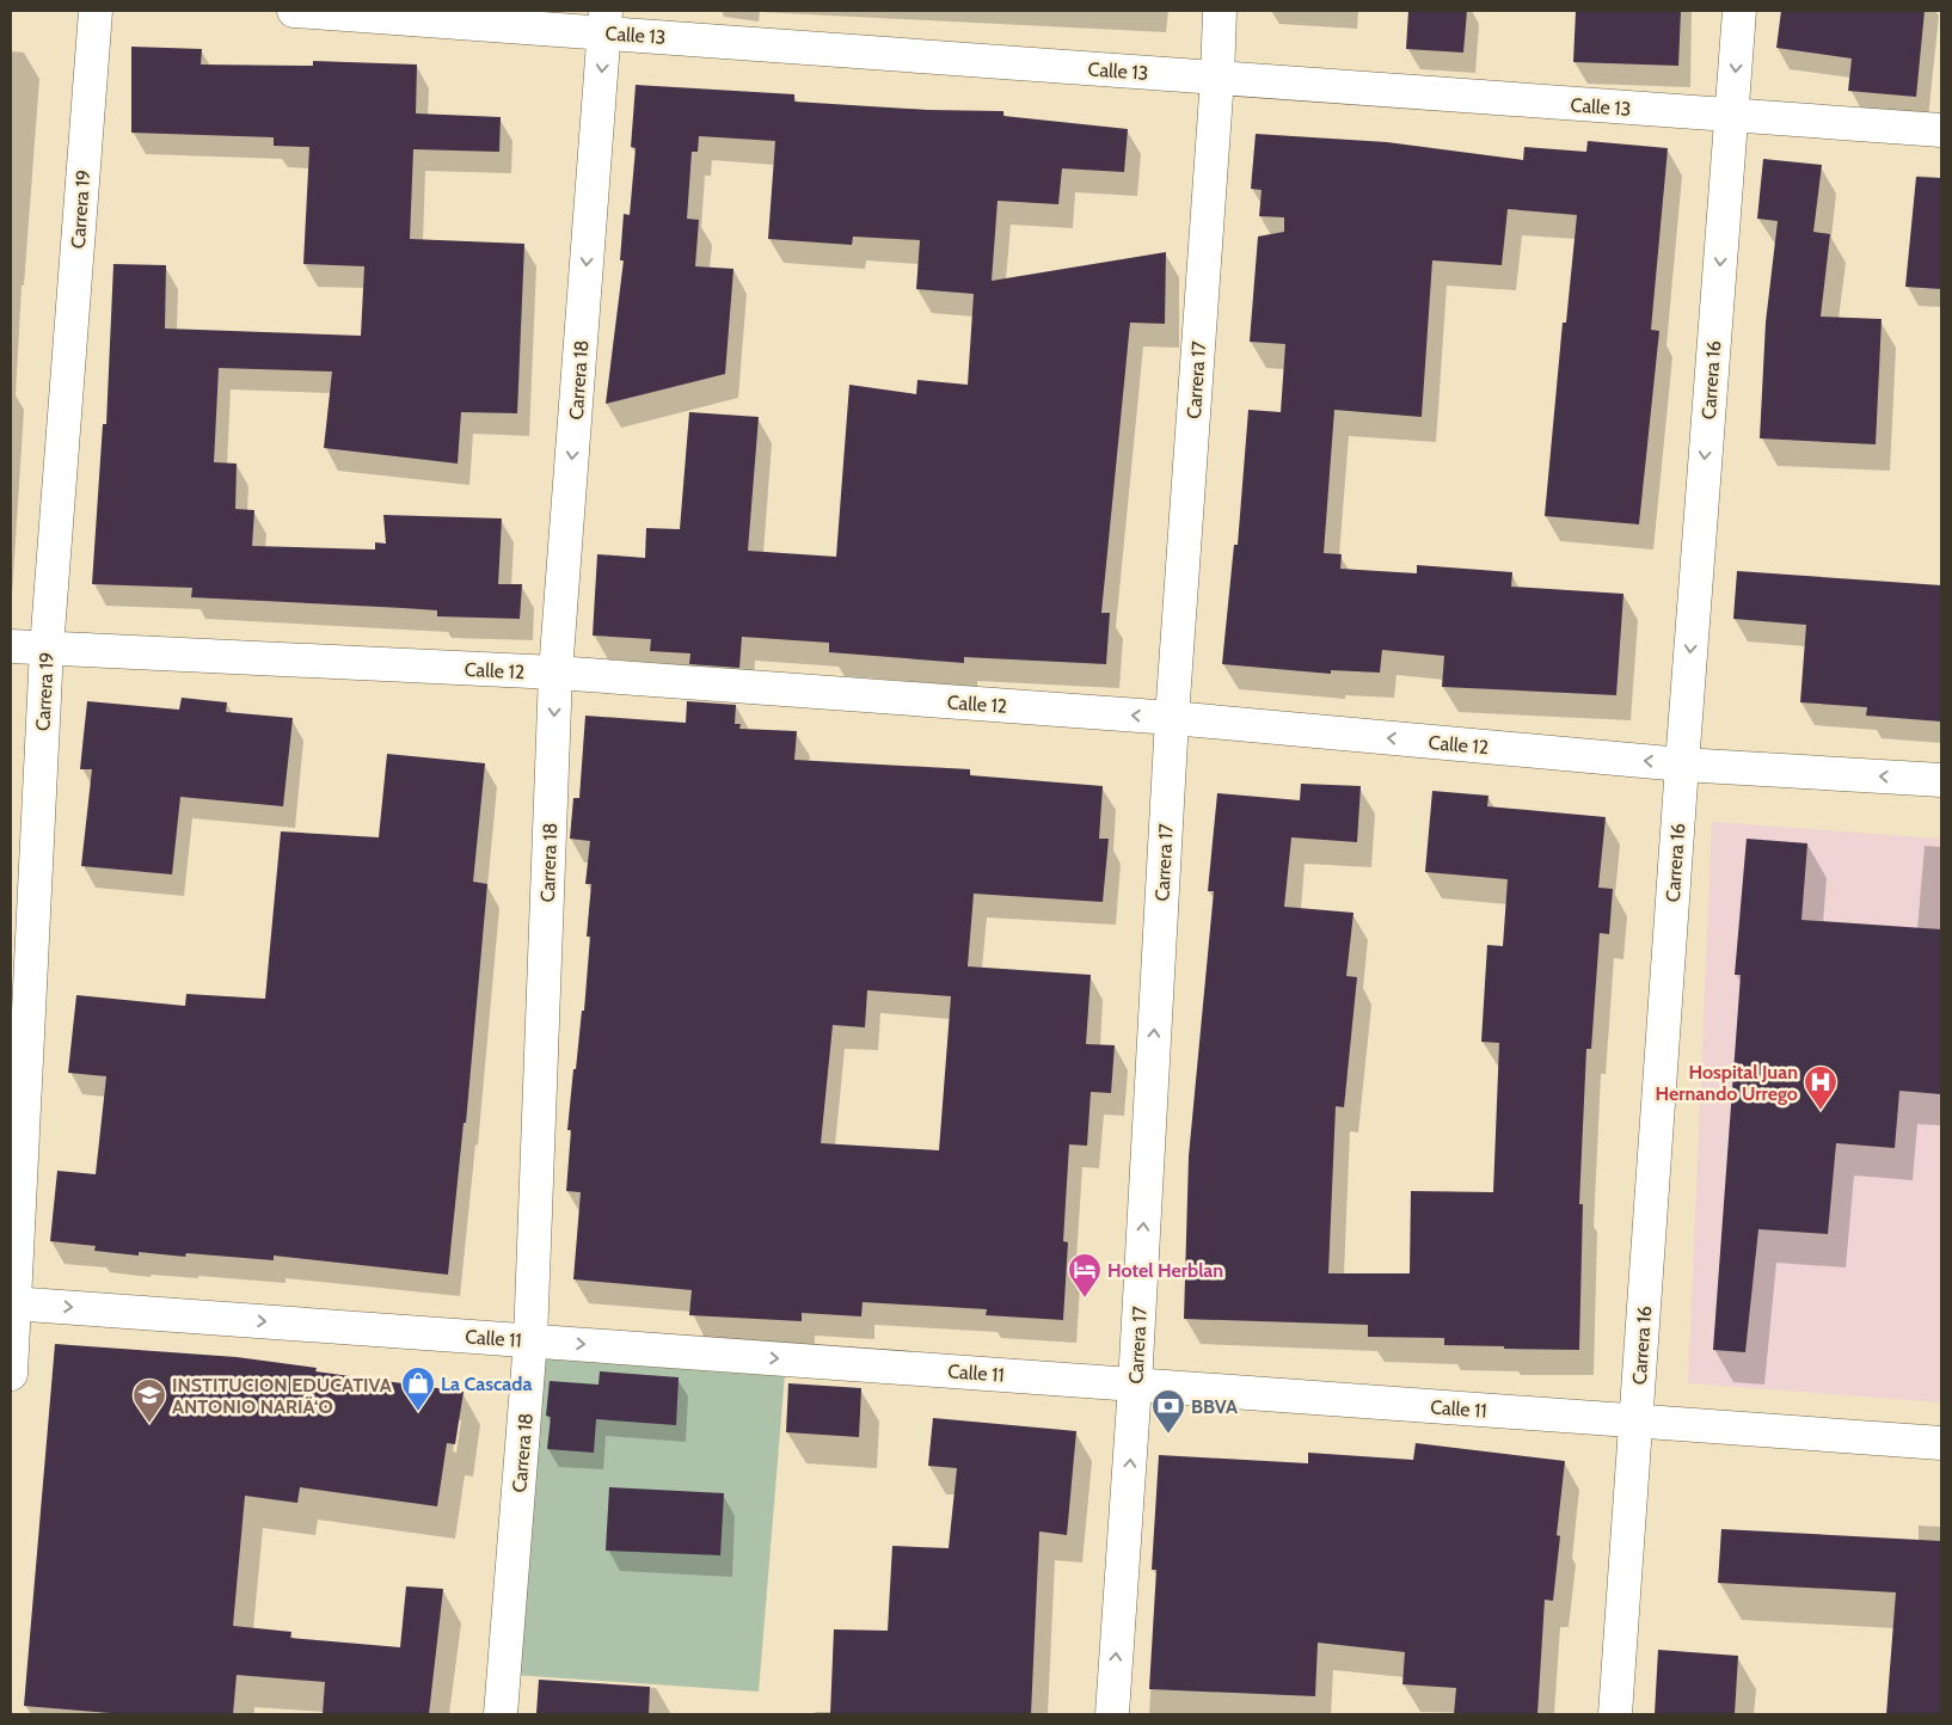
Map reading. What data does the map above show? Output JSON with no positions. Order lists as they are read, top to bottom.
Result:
{
  "streets": {
    "street": [
      "Calle 13",
      "Carrera 19",
      "Carrera 18",
      "Carrera 17",
      "Carrera 16",
      "Calle 12",
      "Calle 11"
    ]
  },
  "crossings": [
    ["Calle 13", "Carrera 18"],
    ["Calle 13", "Carrera 17"],
    ["Calle 13", "Carrera 16"],
    ["Carrera 19", "Calle 12"],
    ["Carrera 19", "Calle 11"],
    ["Carrera 18", "Calle 12"],
    ["Carrera 18", "Calle 11"],
    ["Carrera 17", "Calle 12"],
    ["Carrera 17", "Calle 11"],
    ["Carrera 16", "Calle 12"],
    ["Carrera 16", "Calle 11"]
  ],
  "one_way": [
    "Carrera 18",
    "Carrera 17",
    "Carrera 16",
    "Calle 12",
    "Calle 11"
  ],
  "places": {
    "hospital": ["Hospital Juan Hernando Urrego"],
    "hotel": ["Hotel Herblan"],
    "shop": ["La Cascada"],
    "school or university": ["INSTITUCION EDUCATIVA ANTONIO NARIÃ‘O"],
    "bank": ["BBVA"]
  }
}
